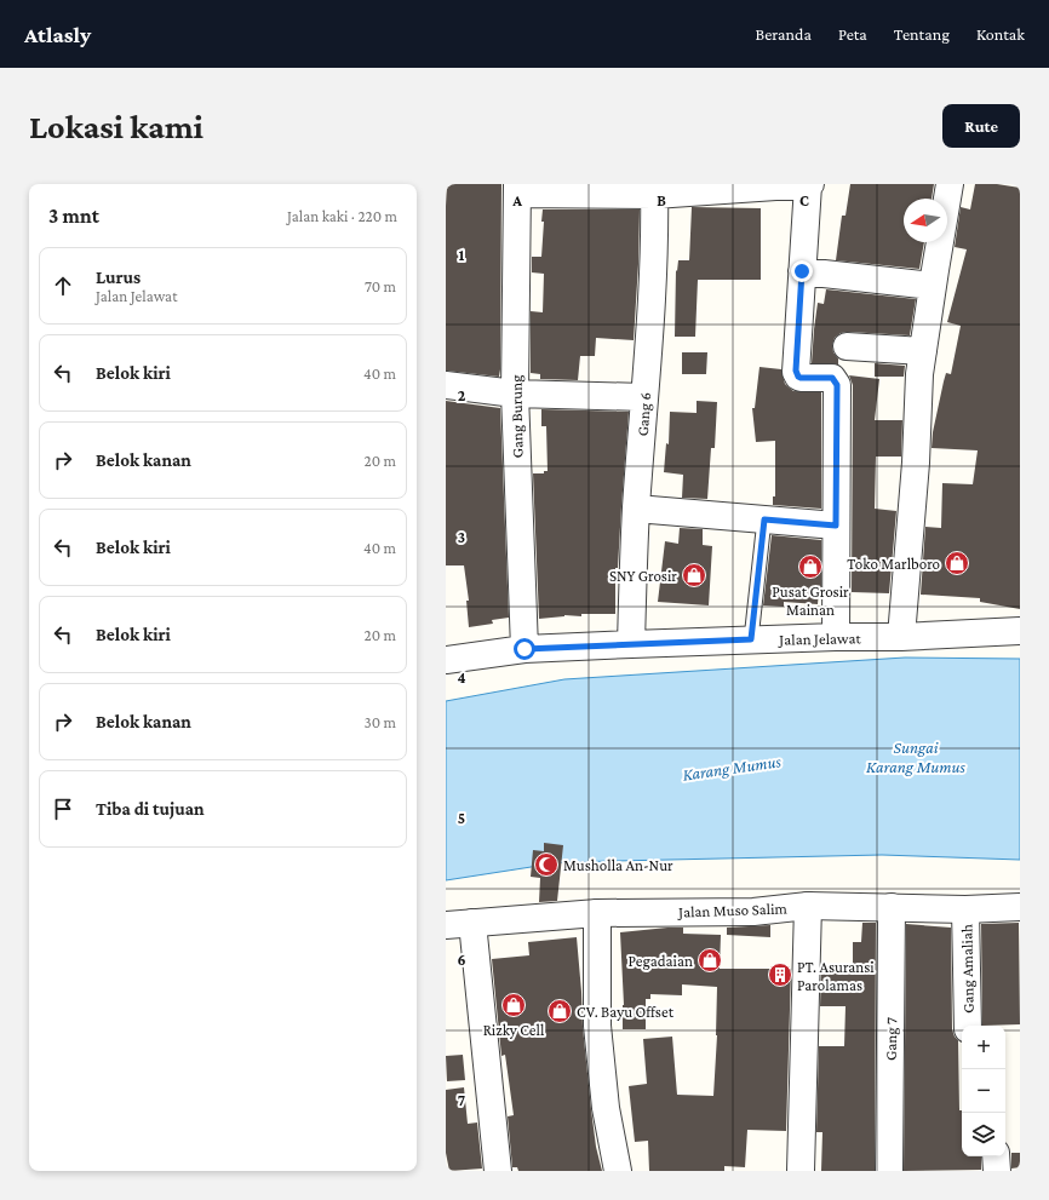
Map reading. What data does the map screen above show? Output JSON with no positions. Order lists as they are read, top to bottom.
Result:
{
  "streets": {
    "street": [
      "Gang 6",
      "Gang Burung",
      "Jalan Jelawat",
      "Jalan Muso Salim",
      "Gang Amaliah",
      "Gang 7"
    ]
  },
  "crossings": [
    ["Gang 6", "Jalan Jelawat"],
    ["Gang Burung", "Jalan Jelawat"],
    ["Jalan Muso Salim", "Gang Amaliah"],
    ["Jalan Muso Salim", "Gang 7"]
  ],
  "water": ["Sungai Karang Mumus", "Karang Mumus"],
  "places": {
    "shop": [
      "Toko Marlboro",
      "Pusat Grosir Mainan",
      "SNY Grosir",
      "Pegadaian",
      "Rizky Cell",
      "CV. Bayu Offset"
    ],
    "mosque": ["Musholla An-Nur"],
    "building": ["PT. Asuransi Parolamas"]
  },
  "north": "left",
  "page": {
    "header": "Atlasly",
    "nav": [
      "Beranda",
      "Peta",
      "Tentang",
      "Kontak"
    ],
    "buttons": "Rute",
    "title": "Lokasi kami",
    "heading": ["3 mnt", "Jalan kaki · 220 m"],
    "list": [
      ["Lurus", "Jalan Jelawat", "70 m"],
      ["Belok kiri", "40 m"],
      ["Belok kanan", "20 m"],
      ["Belok kiri", "40 m"],
      ["Belok kiri", "20 m"],
      ["Belok kanan", "30 m"],
      "Tiba di tujuan"
    ],
    "map_buttons": ["+", "−"]
  },
  "grid": {
    "columns": ["A", "B", "C"],
    "rows": [
      "1",
      "2",
      "3",
      "4",
      "5",
      "6",
      "7"
    ]
  }
}
